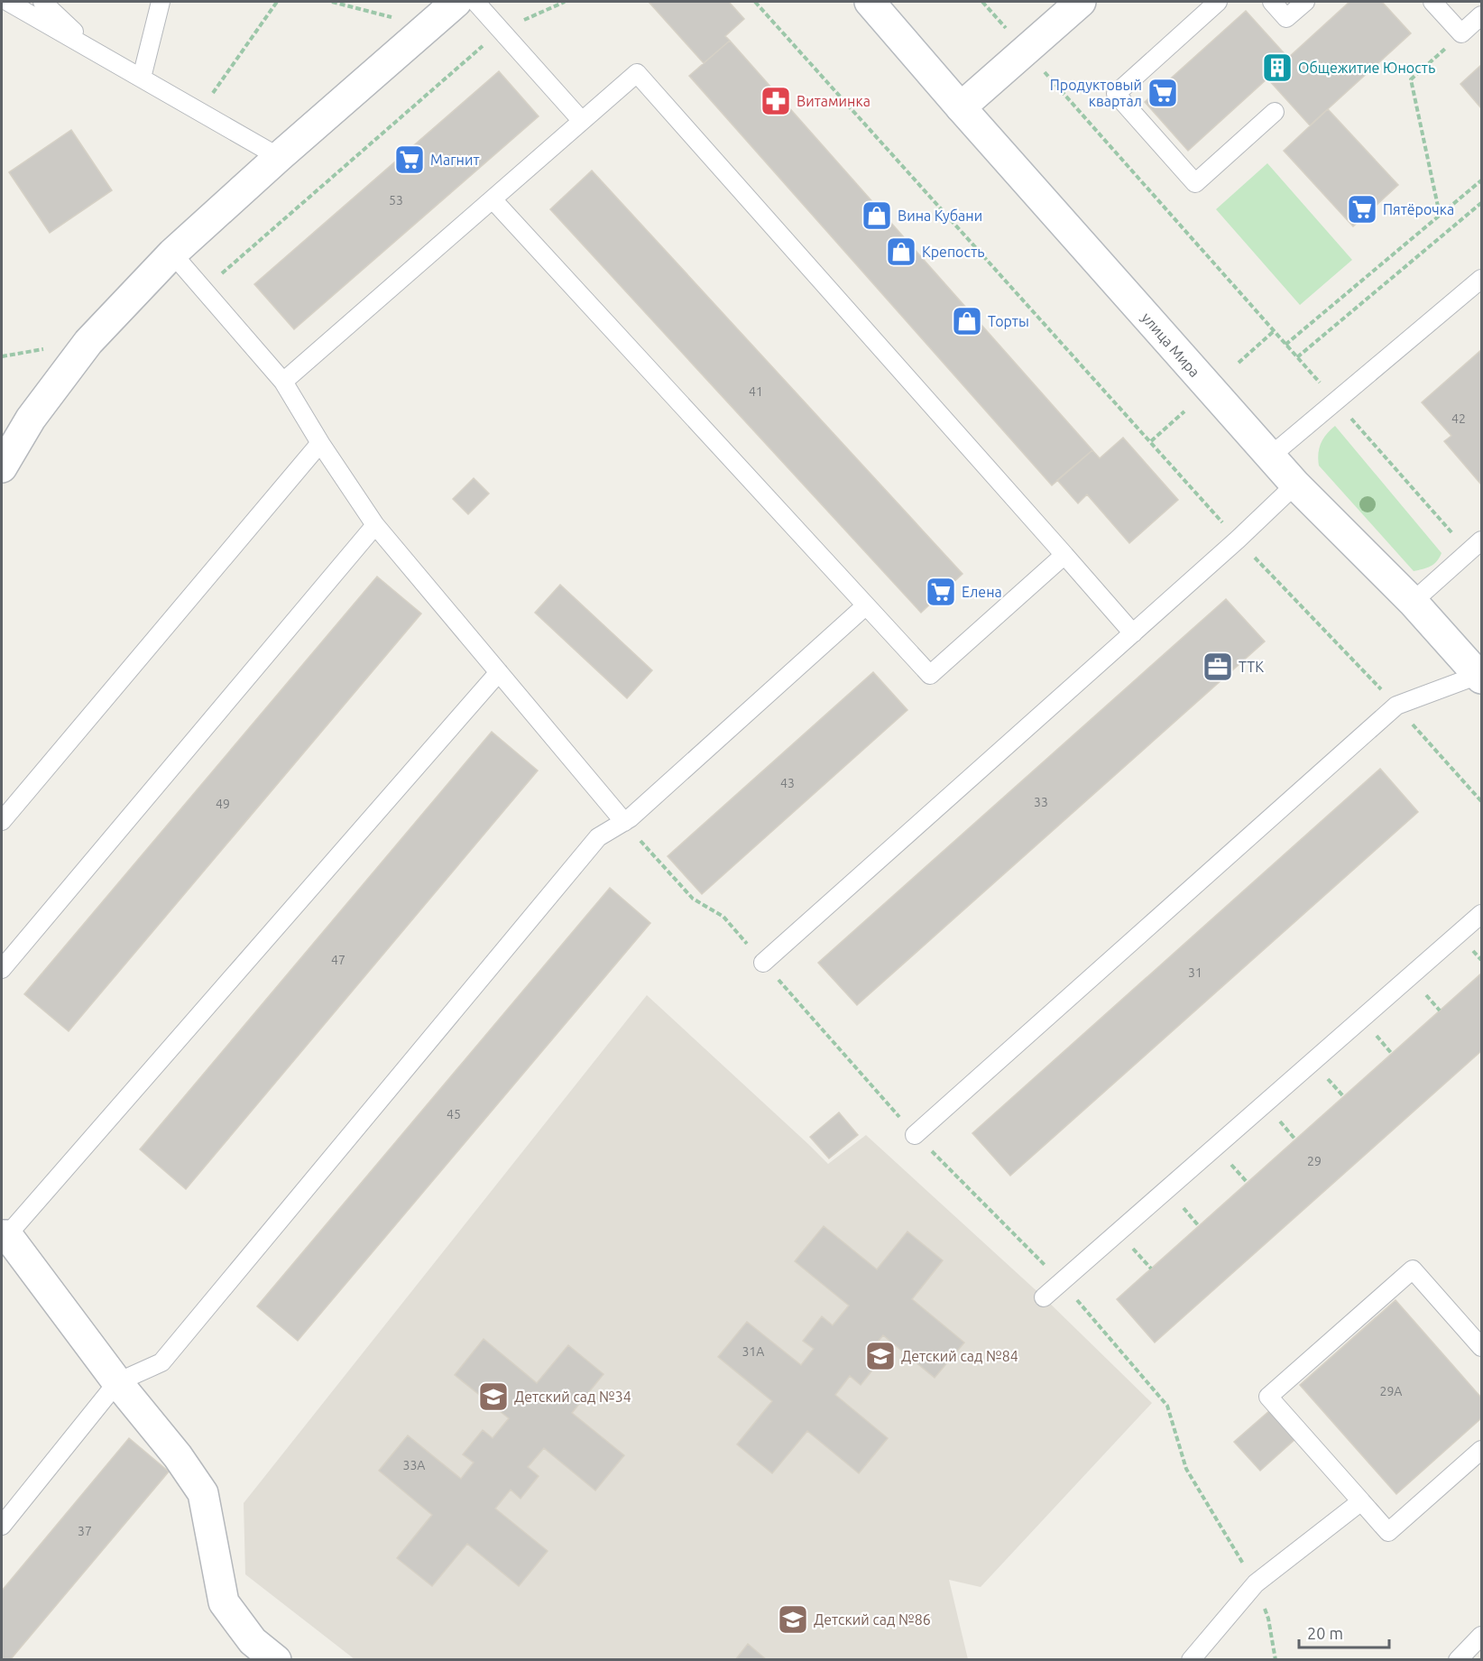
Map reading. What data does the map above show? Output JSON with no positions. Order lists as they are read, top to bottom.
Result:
{
  "streets": {
    "street": ["улица Мира"]
  },
  "places": {
    "building": ["Общежитие Юность"],
    "supermarket": [
      "Продуктовый квартал",
      "Магнит",
      "Пятёрочка",
      "Елена"
    ],
    "pharmacy": ["Витаминка"],
    "shop": ["Вина Кубани", "Крепость", "Торты"],
    "office": ["ТТК"],
    "school or university": ["Детский сад №84", "Детский сад №34", "Детский сад №86"]
  },
  "house_numbers": [
    "53",
    "41",
    "42",
    "43",
    "33",
    "49",
    "47",
    "31",
    "45",
    "29",
    "31А",
    "29А",
    "33А",
    "37"
  ],
  "scale_bar": "20 m"
}
